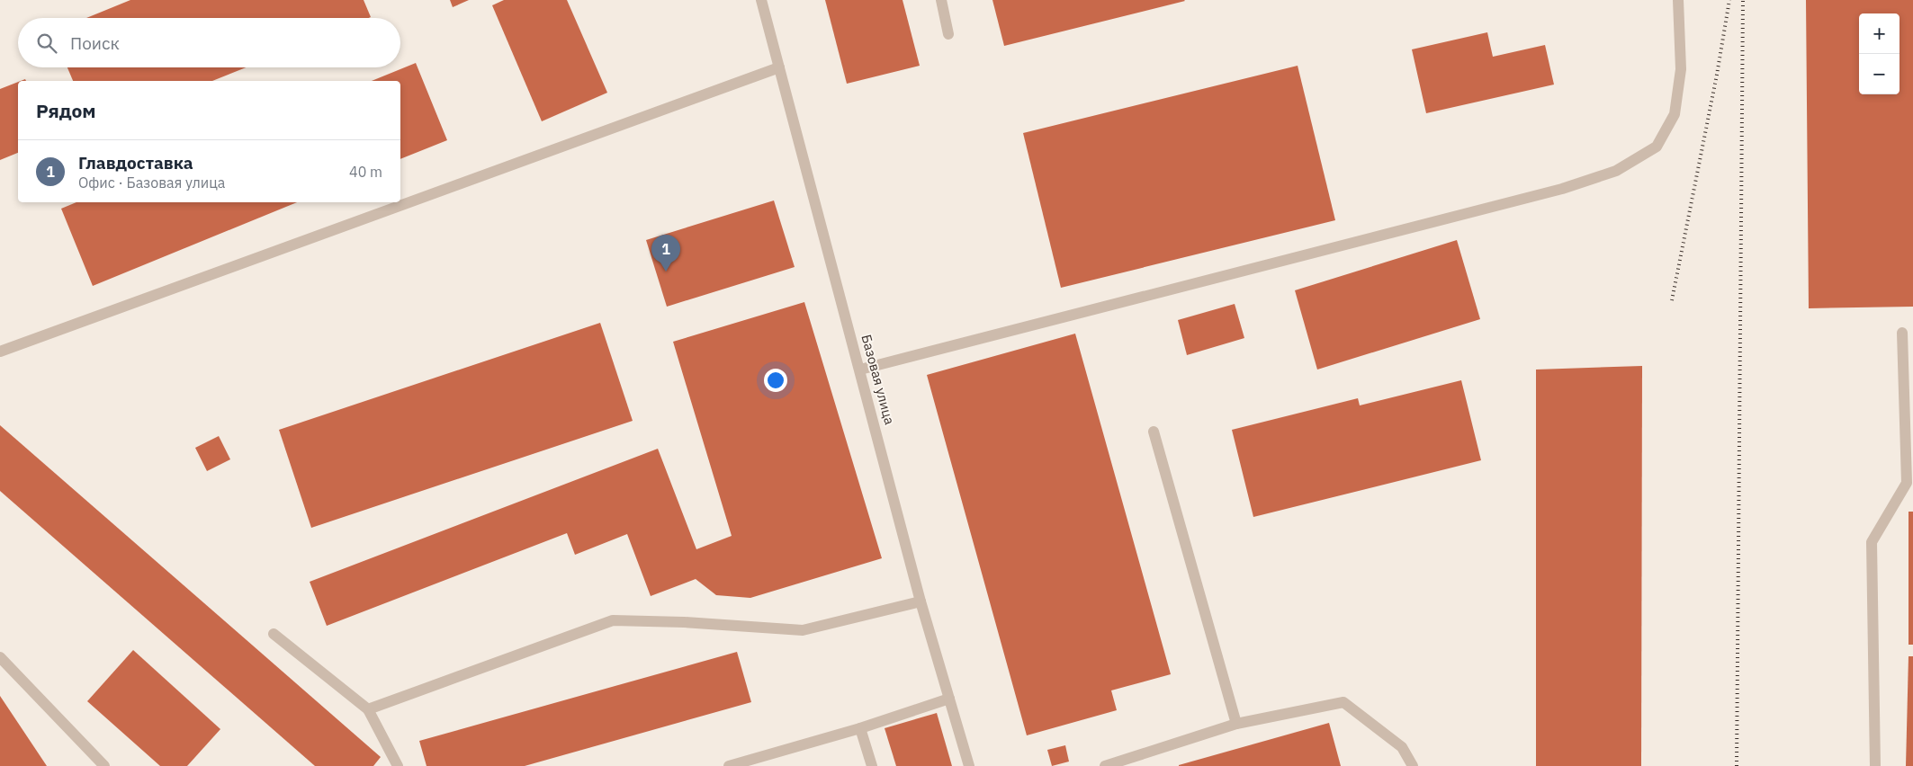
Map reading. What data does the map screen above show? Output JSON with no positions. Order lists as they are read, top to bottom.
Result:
{
  "streets": {
    "street": ["Базовая улица"]
  },
  "page": {
    "map_buttons": ["+", "−"],
    "search": "Поиск",
    "heading": "Рядом",
    "list": [
      {
        "mark": "1",
        "name": "Главдоставка",
        "note": "Офис · Базовая улица",
        "value": "40 m"
      }
    ],
    "pins": "1"
  }
}
